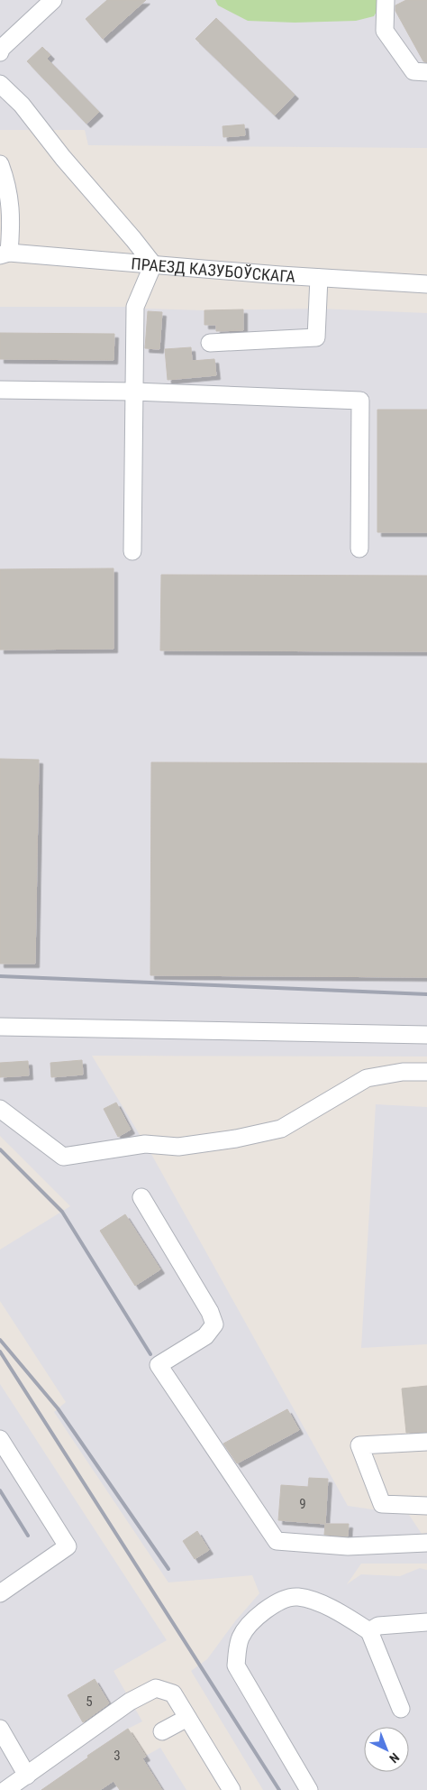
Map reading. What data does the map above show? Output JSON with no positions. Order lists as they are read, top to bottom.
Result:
{
  "streets": {
    "street": ["ПРАЕЗД КАЗУБОЎСКАГА"]
  },
  "house_numbers": ["9", "5", "3"],
  "north": "bottom right"
}
